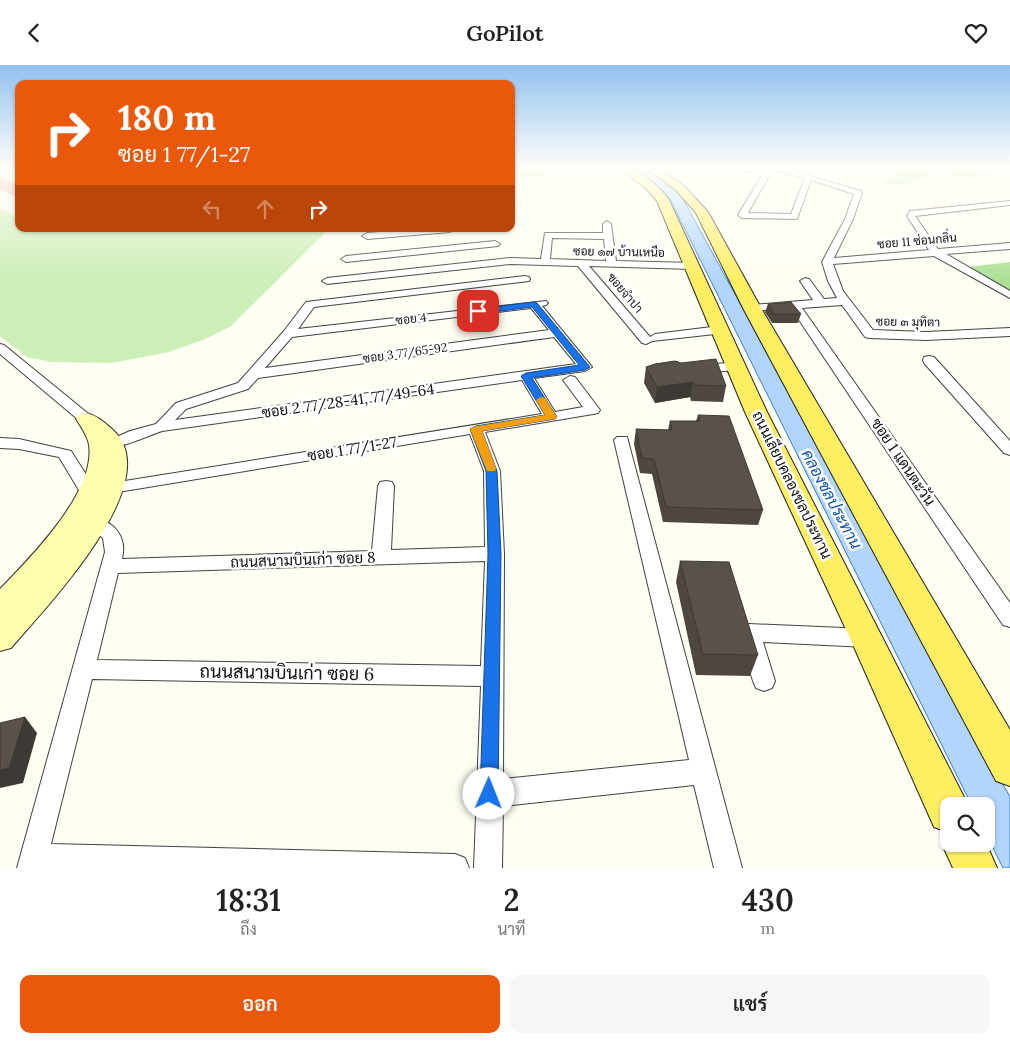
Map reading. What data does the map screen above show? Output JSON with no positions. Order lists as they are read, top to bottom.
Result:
{
  "streets": {
    "main road": ["ถนนเลียบคลองชลประทาน"],
    "street": [
      "ซอย 11 ซ่อนกลิ่น",
      "ซอย ๑๗ บ้านเหนือ",
      "ซอยจำปา",
      "ซอย 4",
      "ซอย ๓ มุทิตา",
      "ซอย 3 77/65-92",
      "ซอย 2 77/28-41, 77/49-64",
      "ซอย 1 77/1-27",
      "ซอย 1 แดนตะวัน",
      "ถนนสนามบินเก่า ซอย 8",
      "ถนนสนามบินเก่า ซอย 6"
    ]
  },
  "crossings": [
    ["ซอย 11 ซ่อนกลิ่น", "ซอย ๓ มุทิตา"],
    ["ซอย ๑๗ บ้านเหนือ", "ซอยจำปา"],
    ["ซอย ๑๗ บ้านเหนือ", "ถนนเลียบคลองชลประทาน"],
    ["ซอยจำปา", "ถนนเลียบคลองชลประทาน"],
    ["ซอย 4", "ซอย 3 77/65-92"],
    ["ซอย 4", "ซอย 2 77/28-41, 77/49-64"],
    ["ซอย 3 77/65-92", "ซอย 2 77/28-41, 77/49-64"]
  ],
  "water": ["คลองชลประทาน"],
  "page": {
    "header": "GoPilot",
    "turn": ["180 m", "ซอย 1 77/1-27"],
    "eta": [
      "18:31",
      "ถึง",
      "2",
      "นาที",
      "430",
      "m"
    ],
    "buttons": ["ออก", "แชร์"]
  }
}
